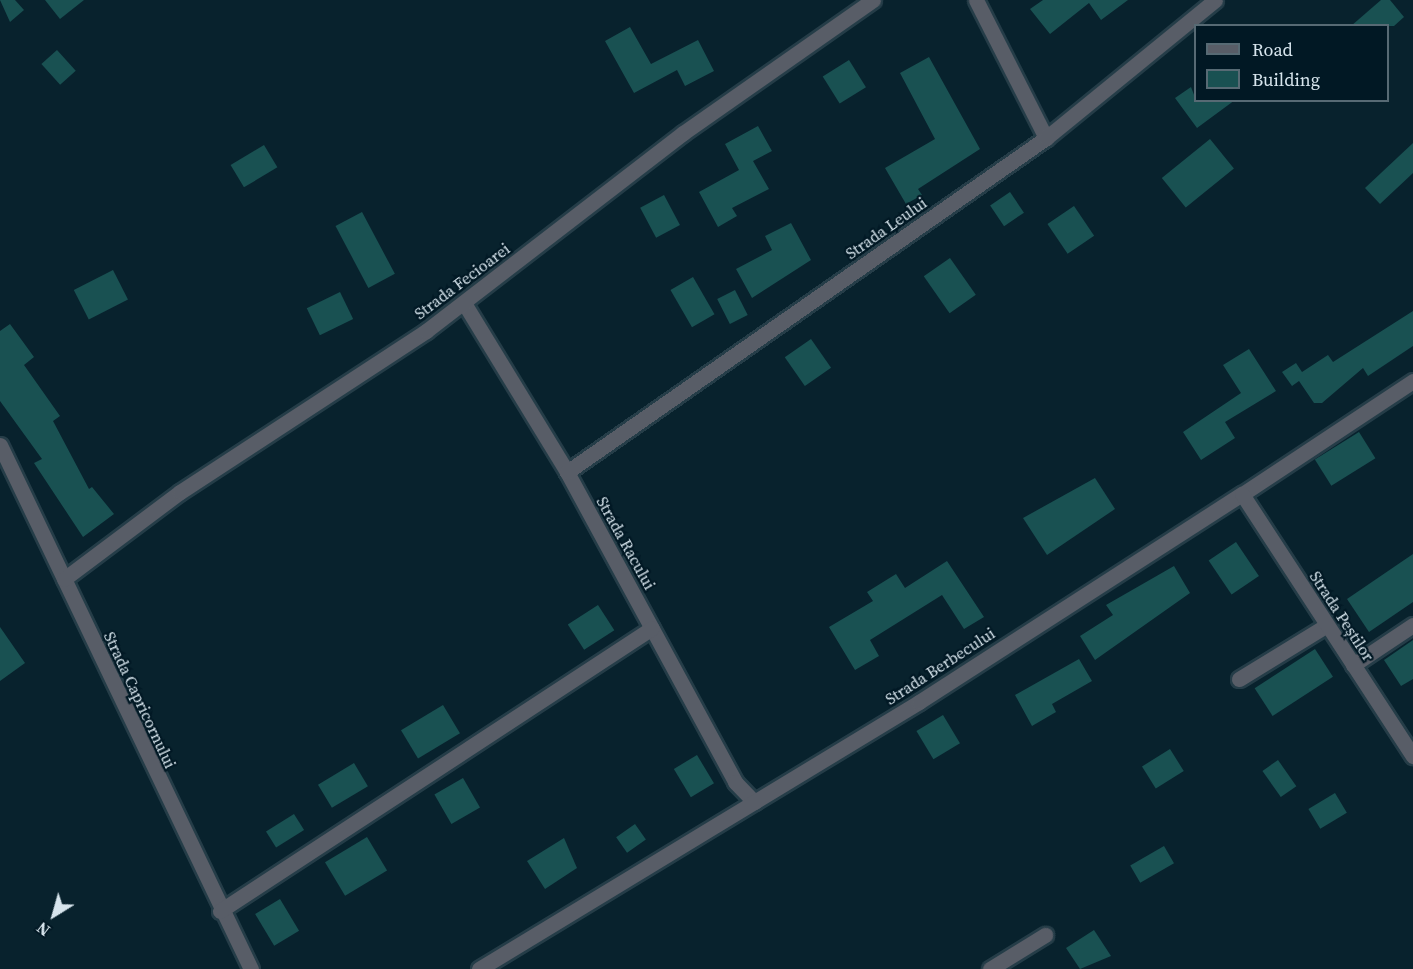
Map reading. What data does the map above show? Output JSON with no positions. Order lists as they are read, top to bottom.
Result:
{
  "streets": {
    "street": [
      "Strada Leului",
      "Strada Fecioarei",
      "Strada Racului",
      "Strada Peștilor",
      "Strada Berbecului",
      "Strada Capricornului"
    ]
  },
  "crossings": [
    ["Strada Leului", "Strada Racului"],
    ["Strada Fecioarei", "Strada Racului"],
    ["Strada Fecioarei", "Strada Capricornului"],
    ["Strada Racului", "Strada Berbecului"],
    ["Strada Peștilor", "Strada Berbecului"]
  ],
  "legend": ["Road", "Building"],
  "north": "bottom left"
}
